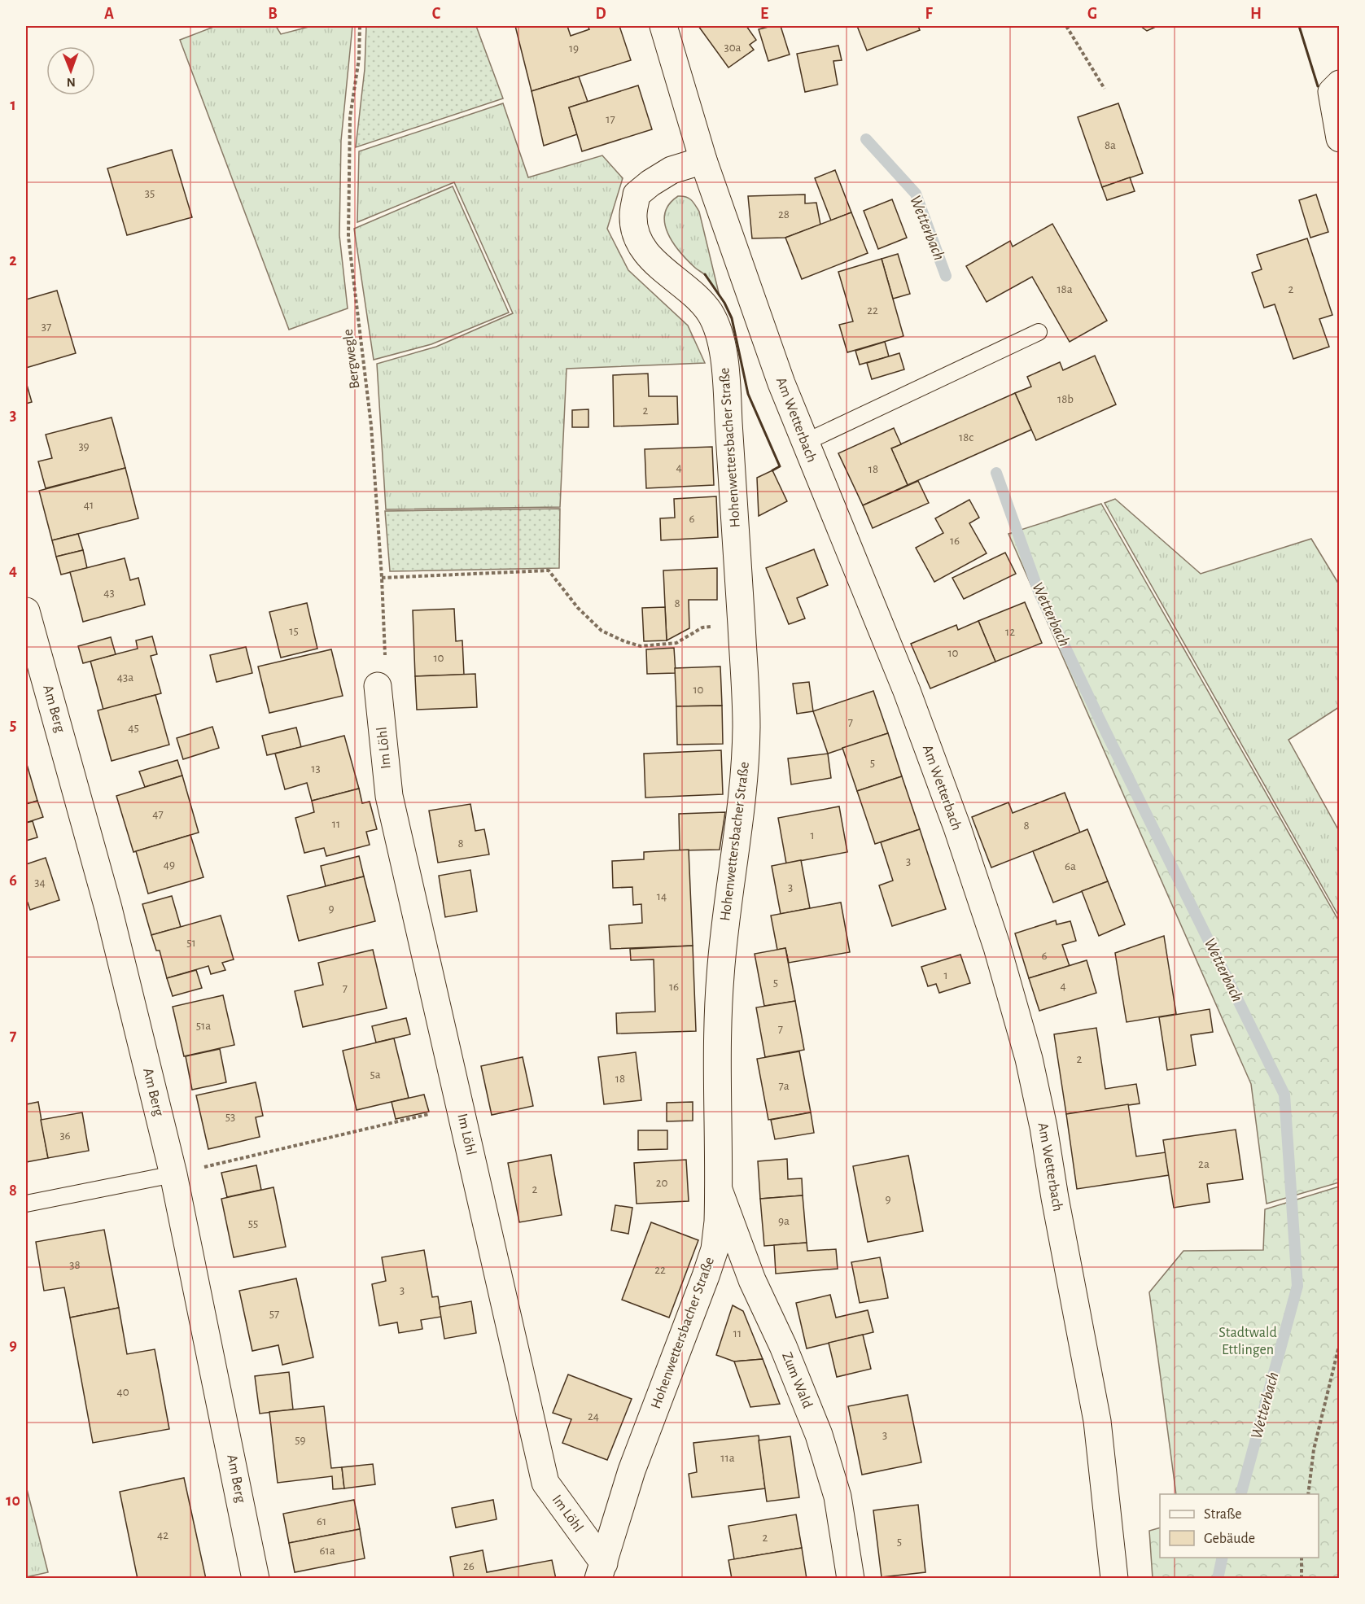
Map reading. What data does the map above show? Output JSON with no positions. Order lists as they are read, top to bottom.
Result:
{
  "streets": {
    "street": [
      "Am Wetterbach",
      "Hohenwettersbacher Straße",
      "Am Berg",
      "Im Löhl",
      "Zum Wald"
    ],
    "path": ["Bergwegle"]
  },
  "crossings": [
    ["Bergwegle", "Im Löhl"],
    ["Am Wetterbach", "Hohenwettersbacher Straße"],
    ["Hohenwettersbacher Straße", "Im Löhl"],
    ["Hohenwettersbacher Straße", "Zum Wald"]
  ],
  "water": ["Wetterbach"],
  "parks": ["Stadtwald Ettlingen"],
  "house_numbers": [
    "30a",
    "19",
    "17",
    "8a",
    "35",
    "28",
    "18a",
    "2",
    "22",
    "37",
    "18b",
    "2",
    "18c",
    "39",
    "4",
    "18",
    "41",
    "6",
    "16",
    "43",
    "8",
    "15",
    "12",
    "10",
    "10",
    "43a",
    "10",
    "7",
    "45",
    "5",
    "13",
    "47",
    "11",
    "8",
    "1",
    "8",
    "3",
    "49",
    "6a",
    "34",
    "3",
    "14",
    "9",
    "51",
    "6",
    "1",
    "5",
    "4",
    "16",
    "7",
    "51a",
    "7",
    "2",
    "5a",
    "18",
    "7a",
    "53",
    "36",
    "2a",
    "20",
    "2",
    "9",
    "9a",
    "55",
    "38",
    "22",
    "3",
    "57",
    "11",
    "40",
    "24",
    "3",
    "59",
    "11a",
    "61",
    "42",
    "2",
    "5",
    "61a",
    "26"
  ],
  "legend": ["Straße", "Gebäude"],
  "north": "bottom",
  "grid": {
    "columns": [
      "A",
      "B",
      "C",
      "D",
      "E",
      "F",
      "G",
      "H"
    ],
    "rows": [
      "1",
      "2",
      "3",
      "4",
      "5",
      "6",
      "7",
      "8",
      "9",
      "10"
    ]
  }
}
